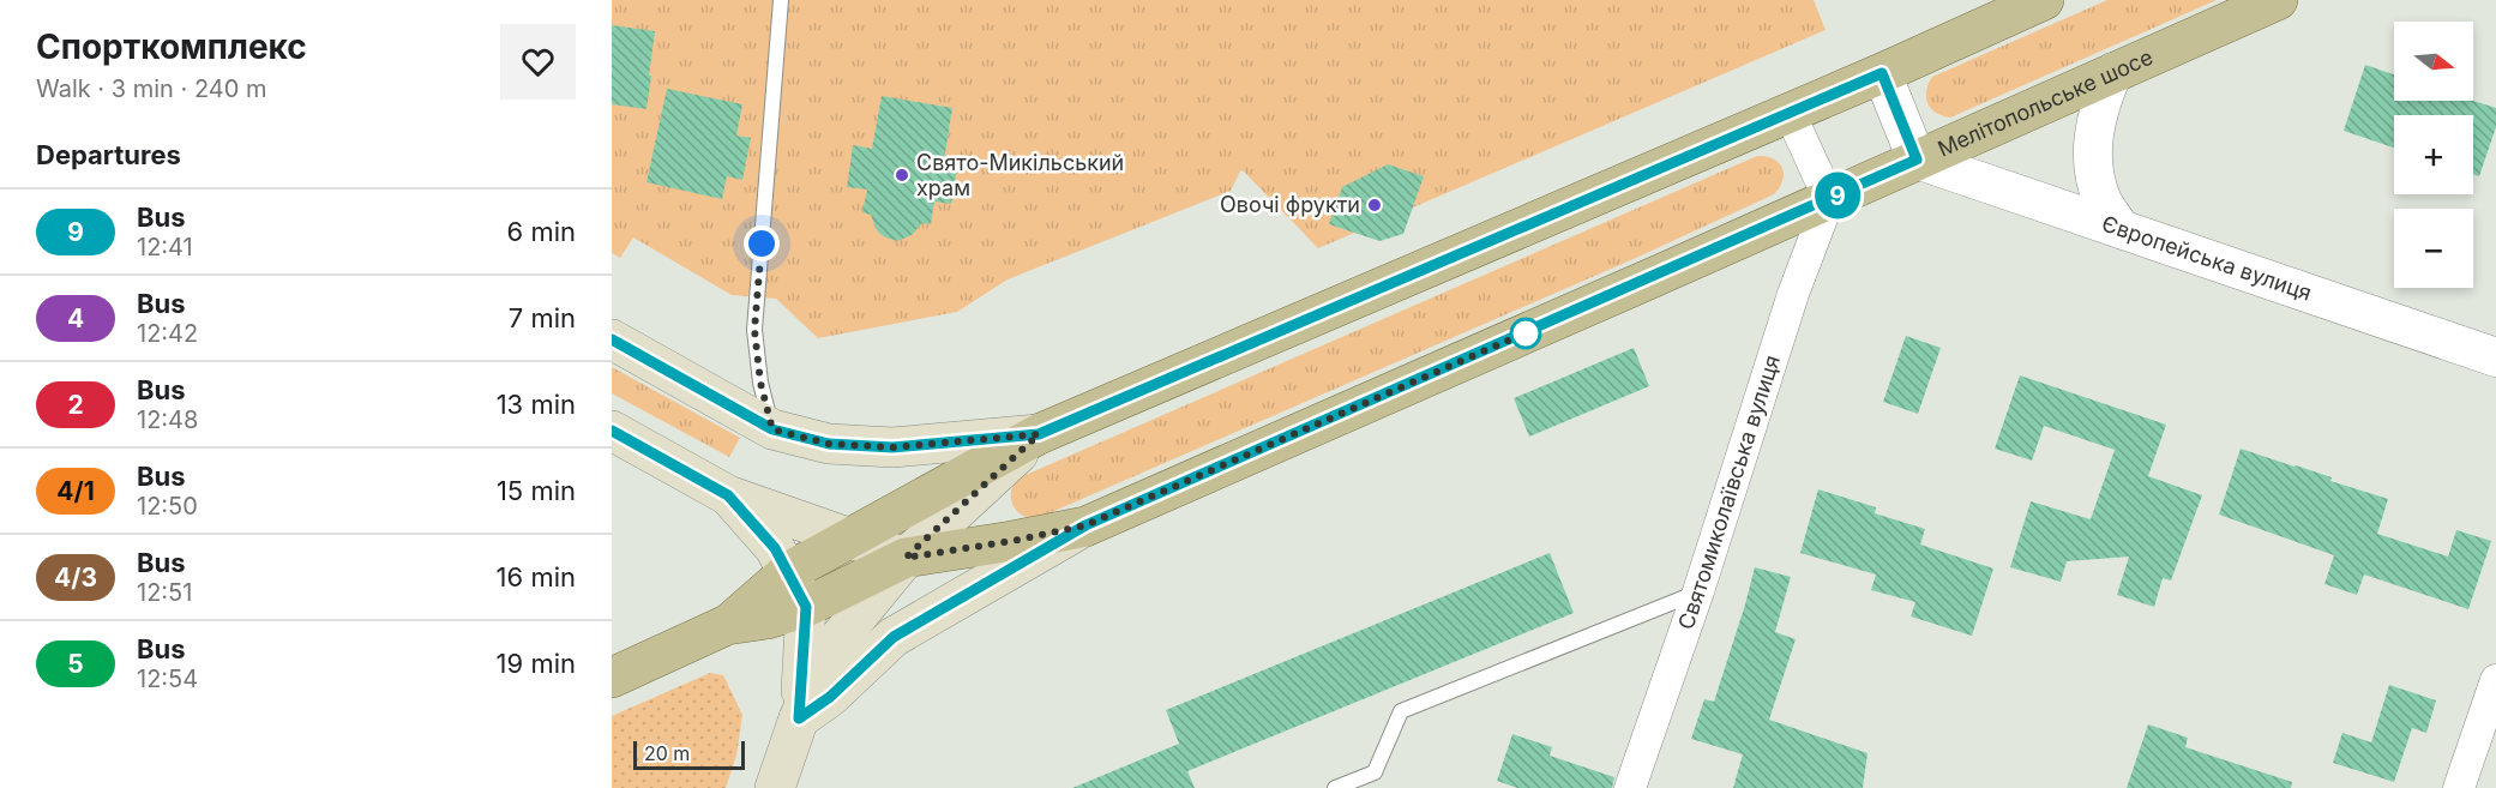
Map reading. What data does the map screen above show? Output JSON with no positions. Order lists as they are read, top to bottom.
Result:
{
  "streets": {
    "main road": ["Мелітопольське шосе"],
    "street": ["Європейська вулиця", "Святомиколаївська вулиця"]
  },
  "crossings": [
    ["Мелітопольське шосе", "Європейська вулиця"],
    ["Мелітопольське шосе", "Святомиколаївська вулиця"]
  ],
  "places": ["Свято-Микільський храм", "Овочі фрукти"],
  "lines": ["bus line 9"],
  "scale_bar": "20 m",
  "north": "right",
  "page": {
    "heading": [
      ["Спорткомплекс", "Walk · 3 min · 240 m"],
      "Departures"
    ],
    "on_map": "9",
    "map_buttons": ["+", "−"],
    "list": [
      {
        "mark": "9",
        "name": "Bus",
        "note": "12:41",
        "value": "6 min"
      },
      {
        "mark": "4",
        "name": "Bus",
        "note": "12:42",
        "value": "7 min"
      },
      {
        "mark": "2",
        "name": "Bus",
        "note": "12:48",
        "value": "13 min"
      },
      {
        "mark": "4/1",
        "name": "Bus",
        "note": "12:50",
        "value": "15 min"
      },
      {
        "mark": "4/3",
        "name": "Bus",
        "note": "12:51",
        "value": "16 min"
      },
      {
        "mark": "5",
        "name": "Bus",
        "note": "12:54",
        "value": "19 min"
      }
    ],
    "scale": "20 m"
  }
}
